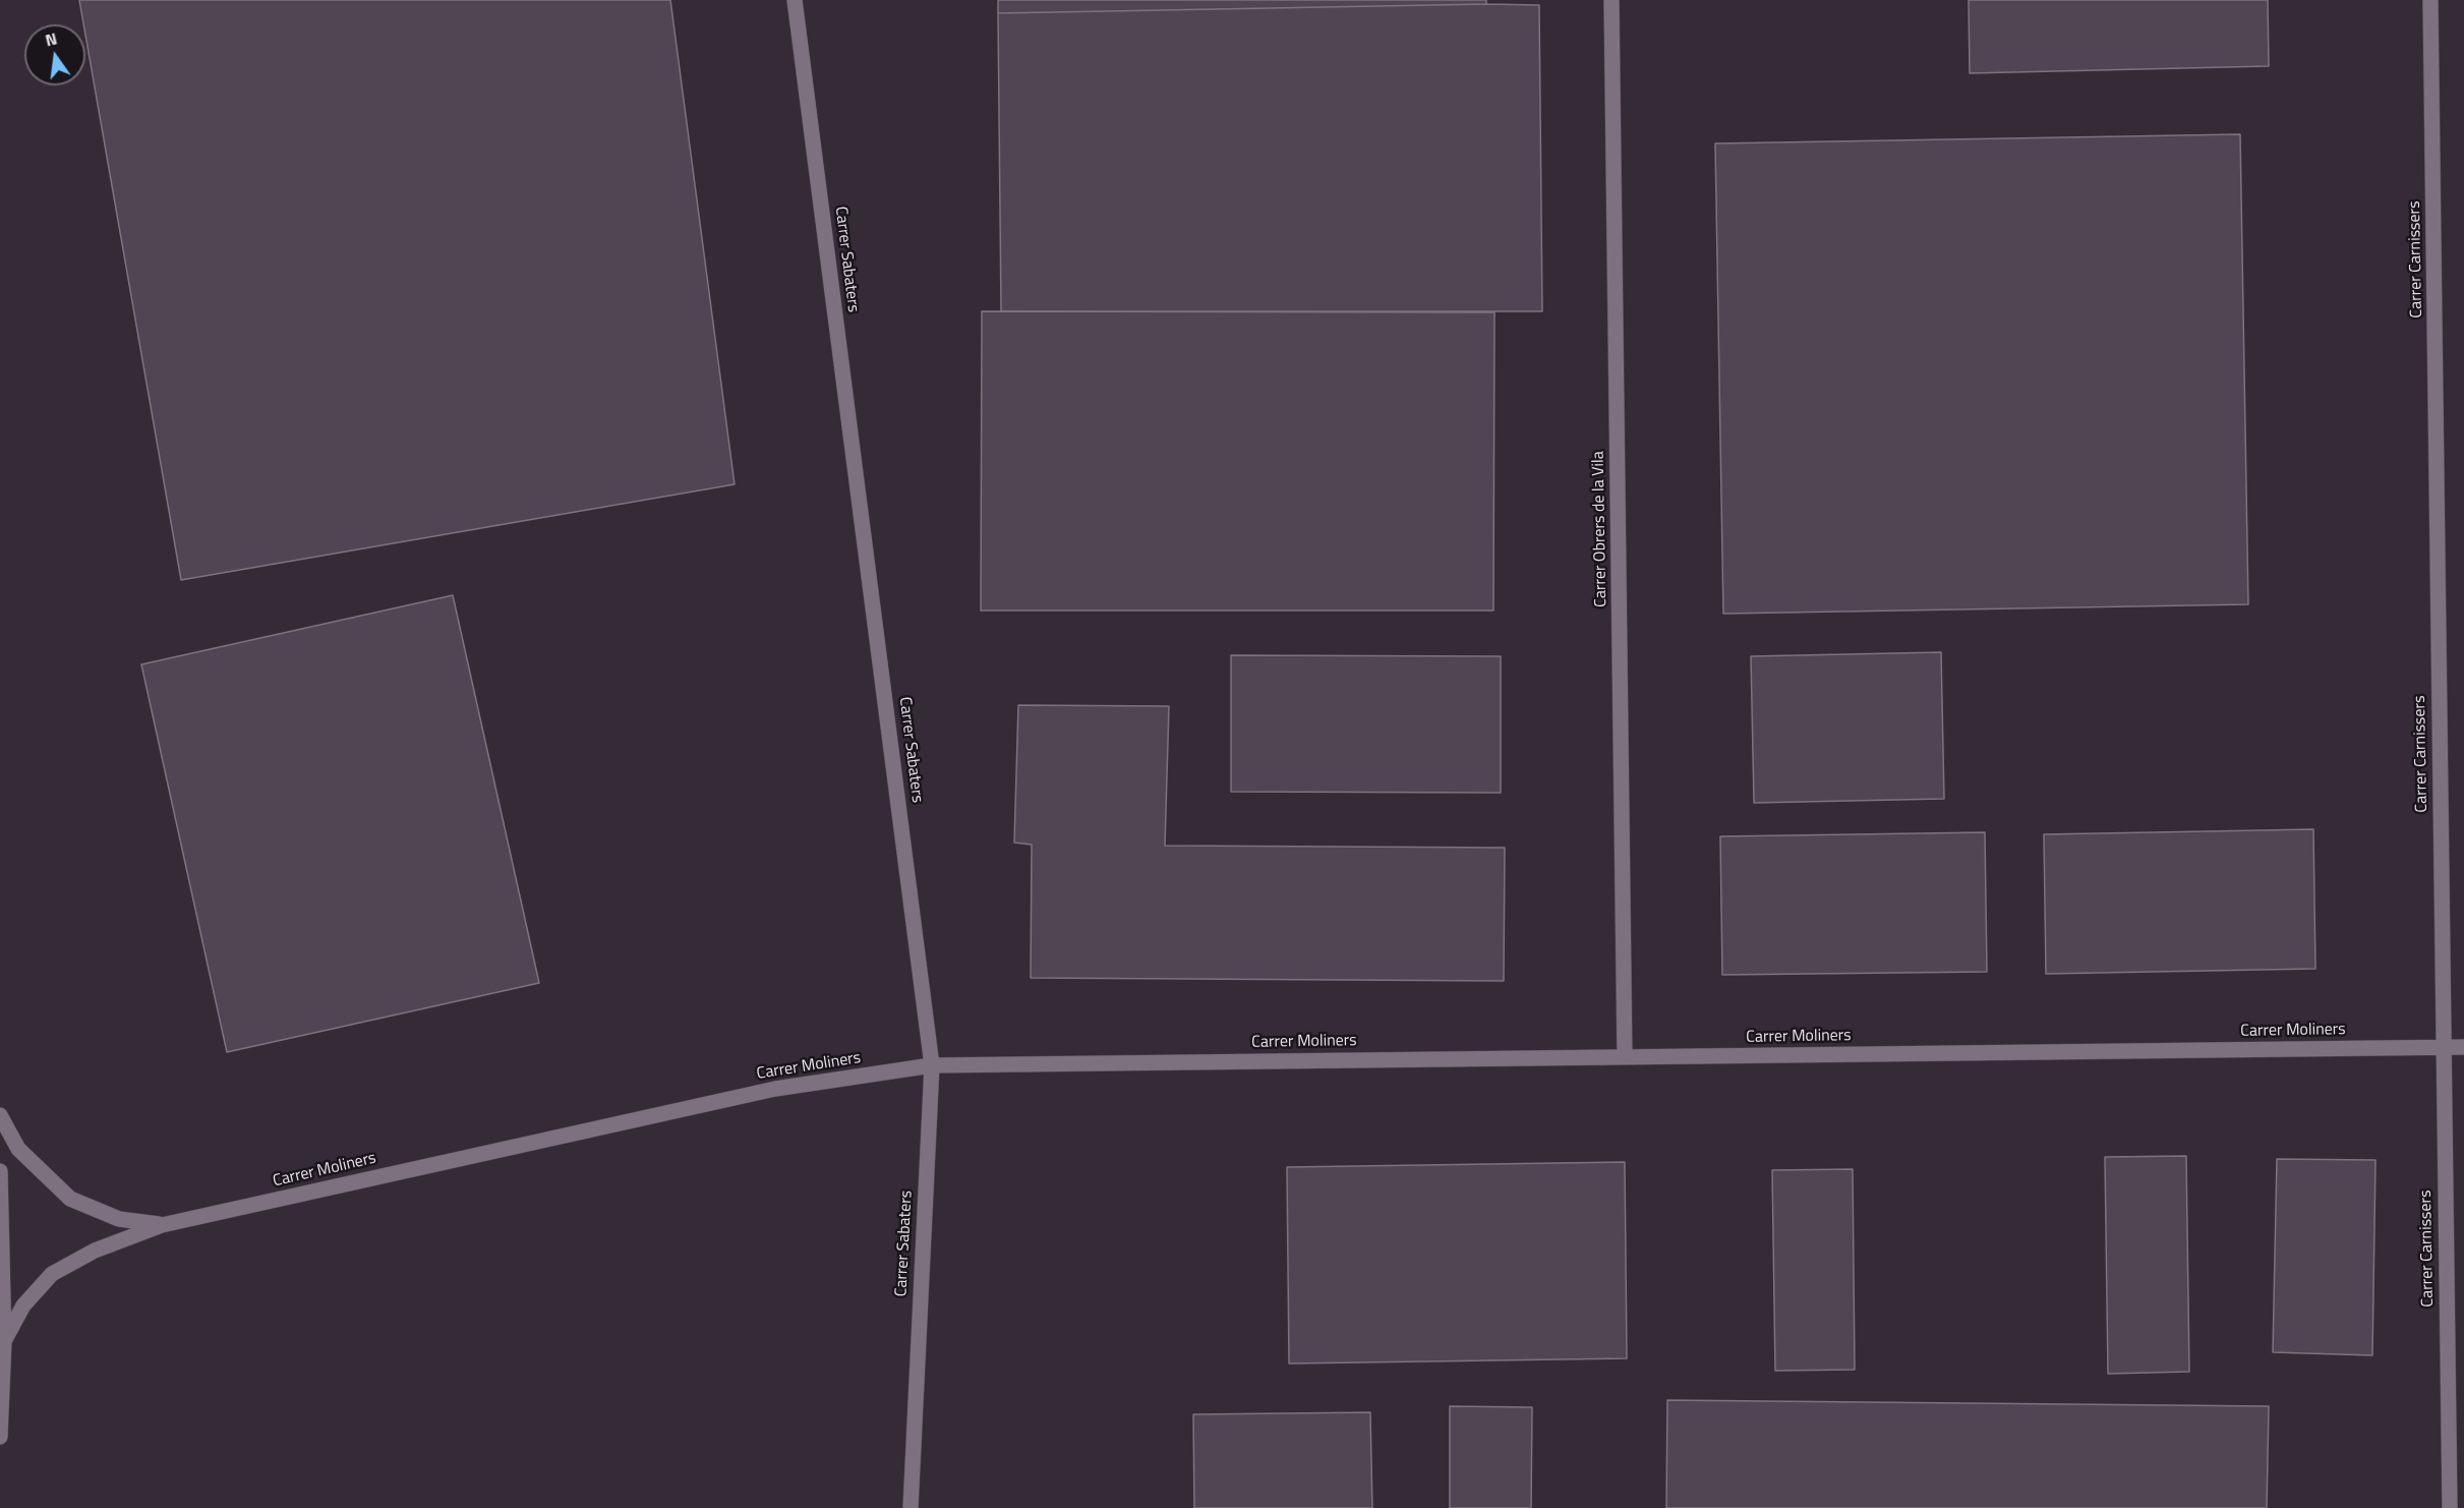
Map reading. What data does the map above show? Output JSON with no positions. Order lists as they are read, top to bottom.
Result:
{
  "streets": {
    "street": [
      "Carrer Sabaters",
      "Carrer Carnissers",
      "Carrer Obrers de la Vila",
      "Carrer Moliners"
    ]
  },
  "crossings": [
    ["Carrer Sabaters", "Carrer Moliners"],
    ["Carrer Carnissers", "Carrer Moliners"],
    ["Carrer Obrers de la Vila", "Carrer Moliners"]
  ],
  "north": "top"
}
